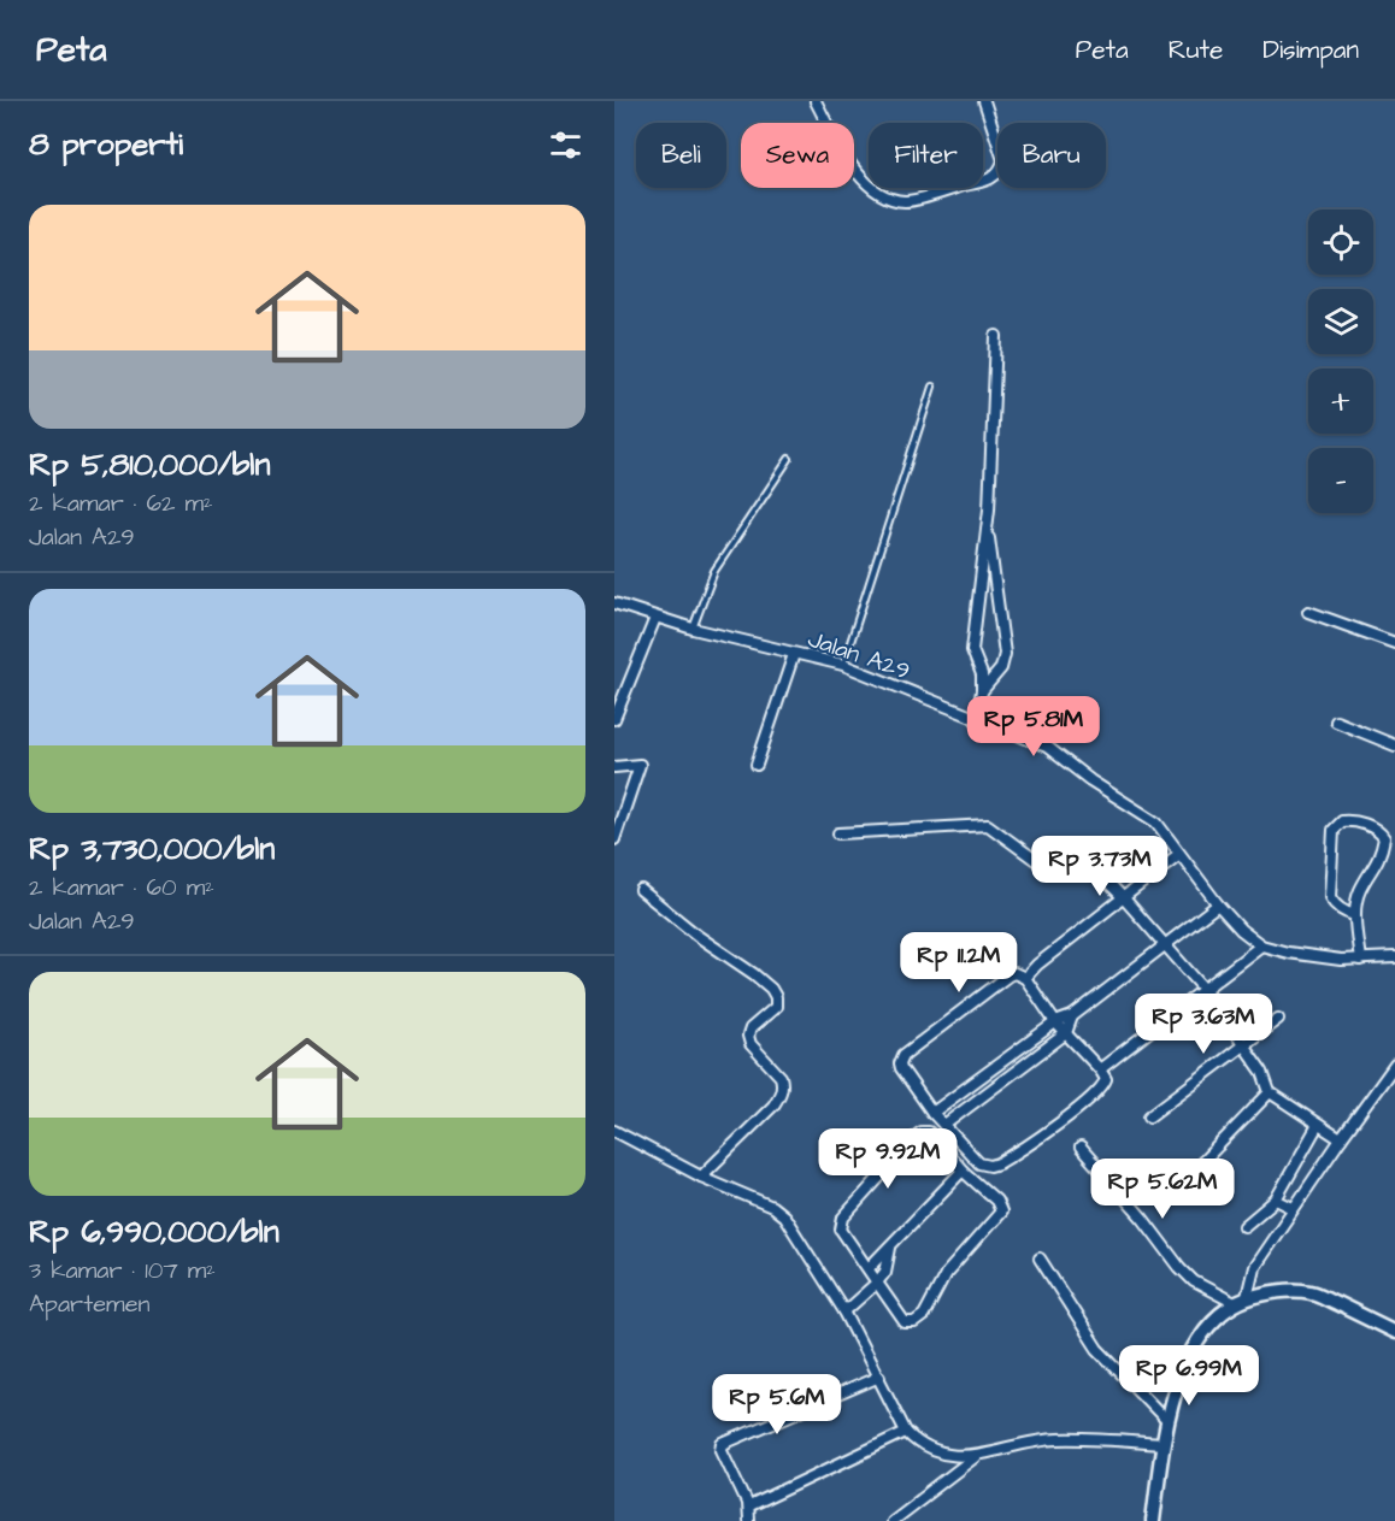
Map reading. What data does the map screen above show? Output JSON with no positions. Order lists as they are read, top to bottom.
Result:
{
  "streets": {
    "street": ["Jalan A29"]
  },
  "page": {
    "header": "Peta",
    "nav": ["Peta", "Rute", "Disimpan"],
    "heading": "8 properti",
    "chip": [
      "Beli",
      "Sewa",
      "Filter",
      "Baru"
    ],
    "list": [
      {
        "name": "Rp 5,810,000/bln",
        "note": "2 kamar · 62 m² · Jalan A29"
      },
      {
        "name": "Rp 3,730,000/bln",
        "note": "2 kamar · 60 m² · Jalan A29"
      },
      {
        "name": "Rp 6,990,000/bln",
        "note": "3 kamar · 107 m² · Apartemen"
      }
    ],
    "map_buttons": ["+", "−"],
    "price": [
      "Rp 5.81M",
      "Rp 3.73M",
      "Rp 11.2M",
      "Rp 3.63M",
      "Rp 9.92M",
      "Rp 5.62M",
      "Rp 6.99M",
      "Rp 5.6M"
    ]
  }
}
